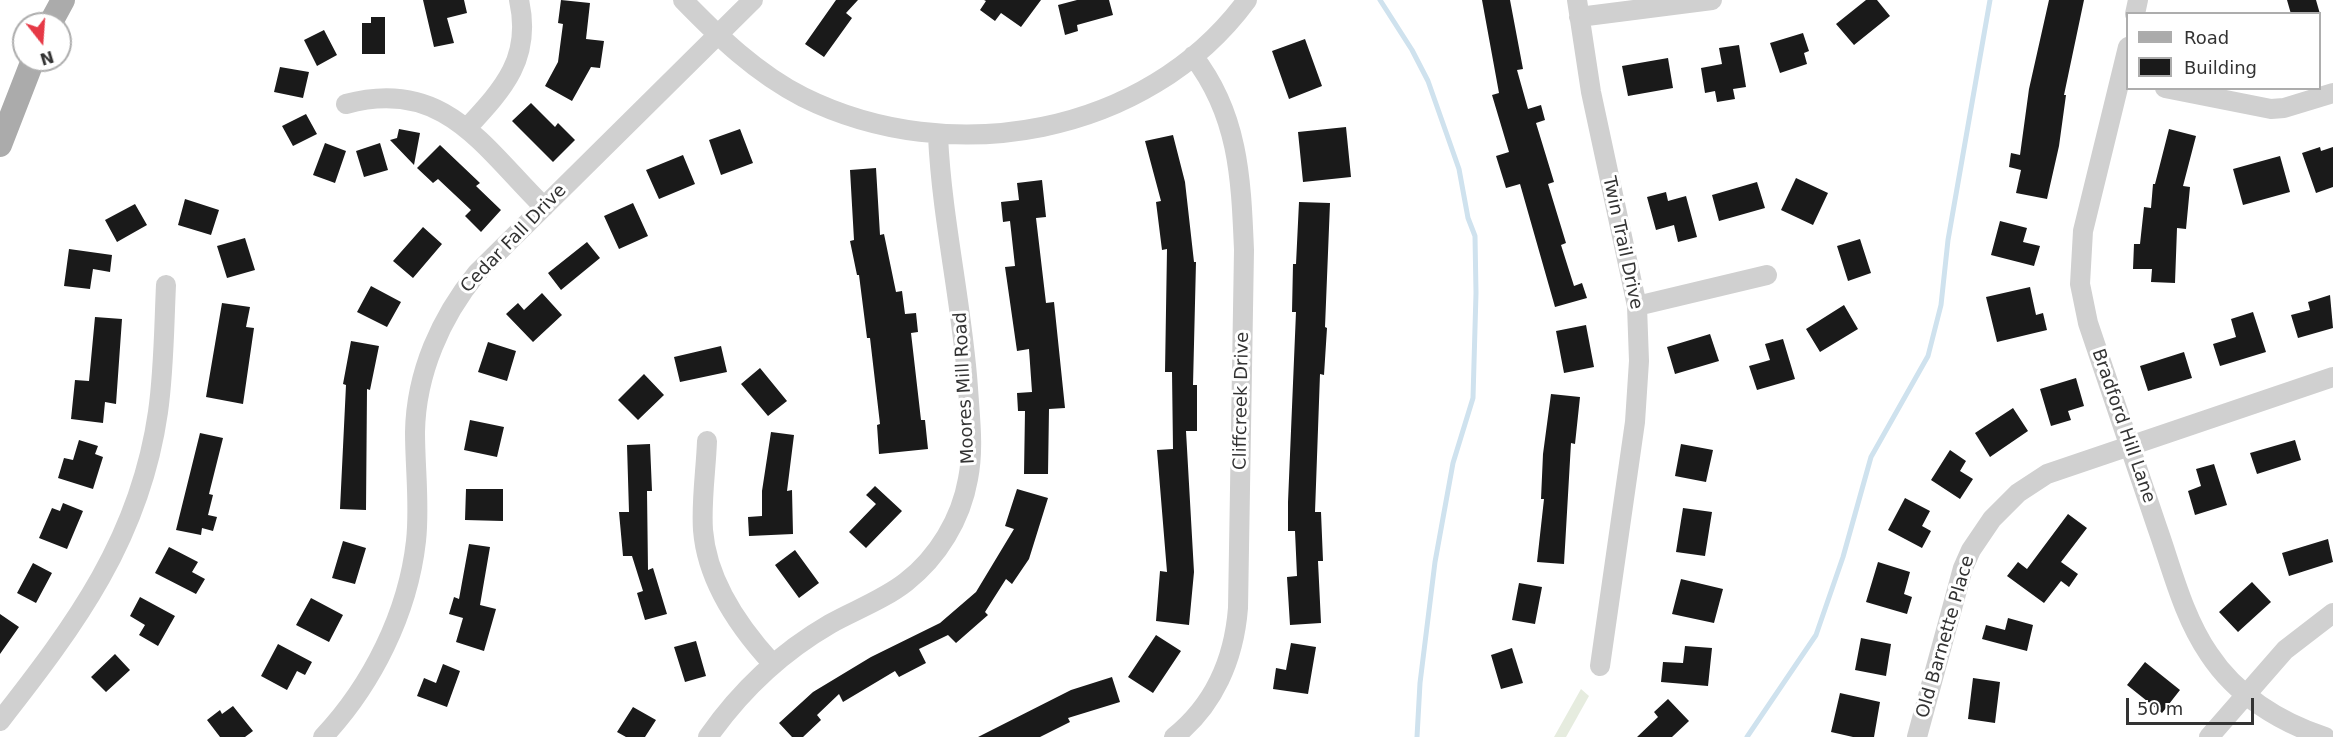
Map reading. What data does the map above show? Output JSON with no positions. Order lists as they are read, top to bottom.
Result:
{
  "streets": {
    "street": [
      "Cedar Fall Drive",
      "Twin Trail Drive",
      "Moores Mill Road",
      "Cliffcreek Drive",
      "Bradford Hill Lane",
      "Old Barnette Place"
    ]
  },
  "crossings": [
    ["Bradford Hill Lane", "Old Barnette Place"]
  ],
  "legend": ["Road", "Building"],
  "scale_bar": "50 m",
  "north": "bottom"
}
